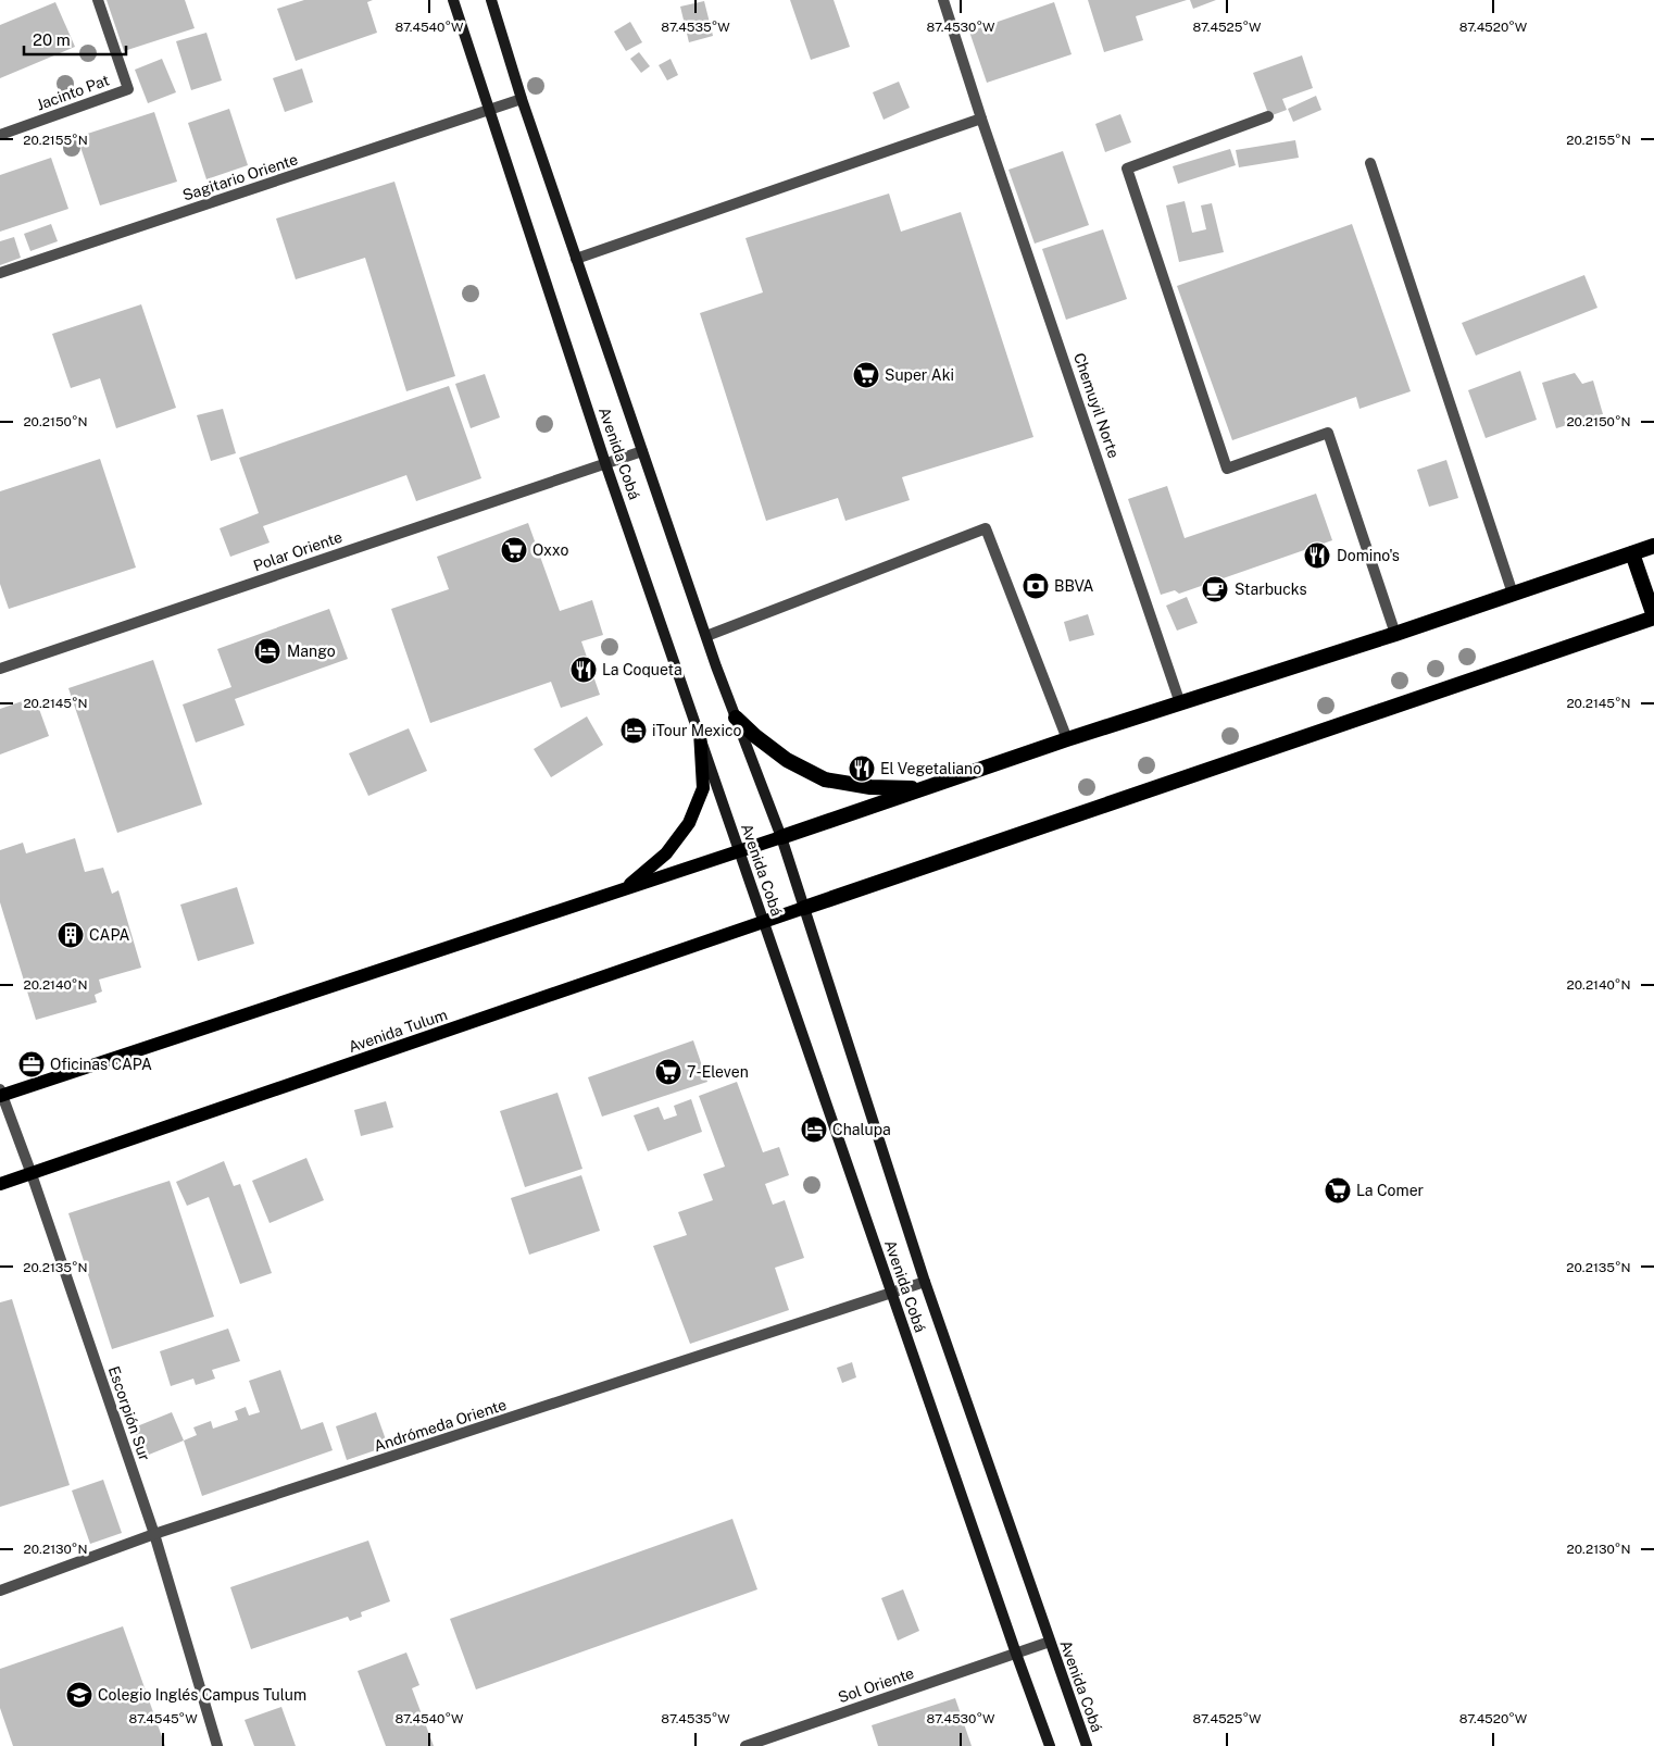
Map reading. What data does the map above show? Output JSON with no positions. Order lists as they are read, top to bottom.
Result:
{
  "streets": {
    "main road": ["Avenida Cobá", "Avenida Tulum"],
    "street": [
      "Jacinto Pat",
      "Sagitario Oriente",
      "Chemuyil Norte",
      "Polar Oriente",
      "Escorpión Sur",
      "Andrómeda Oriente",
      "Sol Oriente"
    ]
  },
  "crossings": [
    ["Sagitario Oriente", "Avenida Cobá"],
    ["Avenida Cobá", "Polar Oriente"],
    ["Avenida Cobá", "Avenida Tulum"],
    ["Avenida Cobá", "Andrómeda Oriente"],
    ["Avenida Cobá", "Sol Oriente"],
    ["Avenida Tulum", "Escorpión Sur"],
    ["Escorpión Sur", "Andrómeda Oriente"]
  ],
  "places": {
    "supermarket": [
      "Super Aki",
      "Oxxo",
      "7-Eleven",
      "La Comer"
    ],
    "restaurant": ["Domino's", "La Coqueta", "El Vegetaliano"],
    "bank": ["BBVA"],
    "cafe": ["Starbucks"],
    "hotel": ["Mango", "iTour Mexico", "Chalupa"],
    "building": ["CAPA"],
    "office": ["Oficinas CAPA"],
    "school or university": ["Colegio Inglés Campus Tulum"]
  },
  "scale_bar": "20 m",
  "coordinates": [
    "87.4540°W",
    "87.4535°W",
    "87.4530°W",
    "87.4525°W",
    "87.4520°W",
    "20.2155°N",
    "20.2150°N",
    "20.2145°N",
    "20.2140°N",
    "20.2135°N",
    "20.2130°N",
    "87.4545°W"
  ]
}
